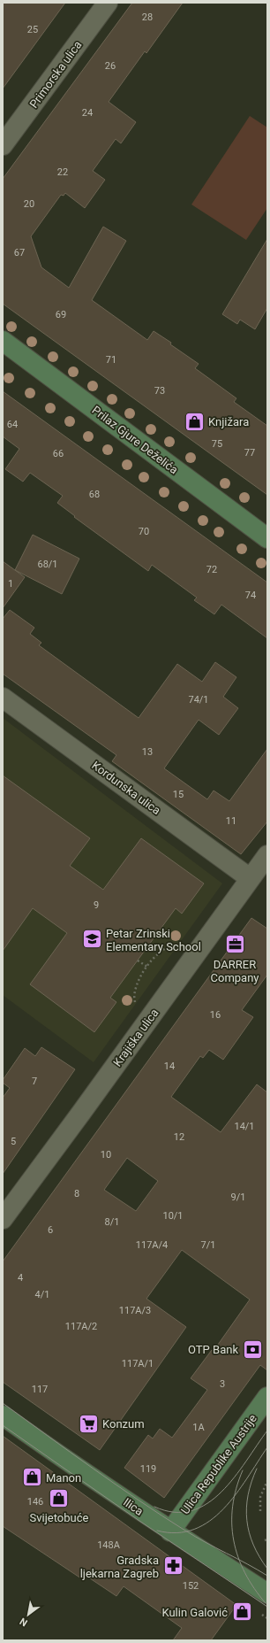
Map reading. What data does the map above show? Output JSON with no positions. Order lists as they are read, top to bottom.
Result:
{
  "streets": {
    "main road": ["Prilaz Gjure Deželića", "Ulica Republike Austrije", "Ilica"],
    "street": ["Primorska ulica", "Kordunska ulica", "Krajiška ulica"]
  },
  "crossings": [
    ["Kordunska ulica", "Krajiška ulica"],
    ["Ulica Republike Austrije", "Ilica"]
  ],
  "places": {
    "shop": [
      "Knjižara",
      "Manon",
      "Svijetobuće",
      "Kulin Galović"
    ],
    "school or university": ["Petar Zrinski Elementary School"],
    "office": ["DARRER Company"],
    "bank": ["OTP Bank"],
    "supermarket": ["Konzum"],
    "pharmacy": ["Gradska ljekarna Zagreb"]
  },
  "house_numbers": [
    "28",
    "25",
    "26",
    "24",
    "22",
    "20",
    "67",
    "69",
    "71",
    "73",
    "64",
    "75",
    "77",
    "66",
    "68",
    "70",
    "68/1",
    "72",
    "1",
    "74",
    "74/1",
    "13",
    "15",
    "11",
    "9",
    "16",
    "14",
    "7",
    "14/1",
    "12",
    "5",
    "10",
    "8",
    "9/1",
    "10/1",
    "8/1",
    "6",
    "117A/4",
    "7/1",
    "4",
    "4/1",
    "117A/3",
    "117A/2",
    "117A/1",
    "3",
    "117",
    "1A",
    "119",
    "146",
    "148A",
    "152"
  ],
  "north": "bottom left"
}
